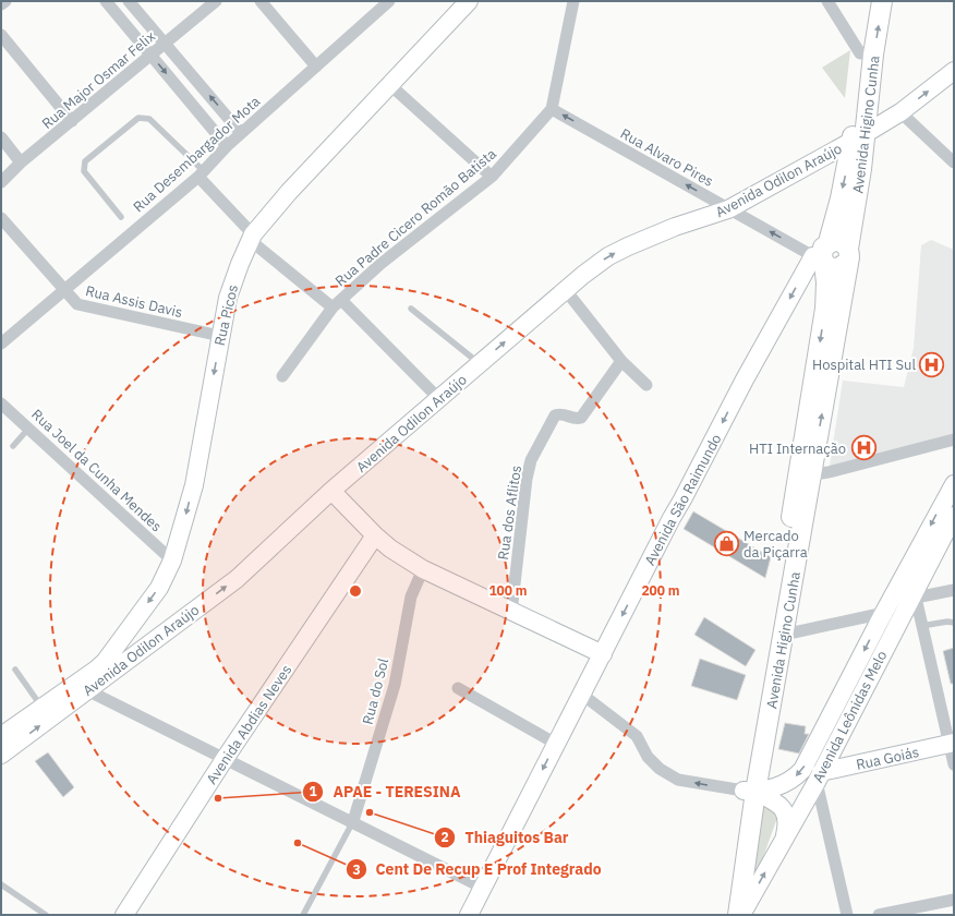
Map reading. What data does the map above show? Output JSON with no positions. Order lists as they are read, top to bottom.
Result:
{
  "streets": {
    "main road": [
      "Avenida Higino Cunha",
      "Avenida Odilon Araújo",
      "Rua Picos",
      "Avenida São Raimundo",
      "Avenida Leônidas Melo",
      "Avenida Abdias Neves",
      "Rua Goiás"
    ],
    "street": [
      "Rua Major Osmar Felix",
      "Rua Desembargador Mota",
      "Rua Alvaro Pires",
      "Rua Padre Cicero Romão Batista",
      "Rua Assis Davis",
      "Rua Joel da Cunha Mendes",
      "Rua dos Aflitos",
      "Rua do Sol"
    ]
  },
  "crossings": [
    ["Avenida Higino Cunha", "Rua Alvaro Pires"],
    ["Avenida Higino Cunha", "Avenida Odilon Araújo"],
    ["Avenida Higino Cunha", "Avenida São Raimundo"],
    ["Avenida Higino Cunha", "Avenida Leônidas Melo"],
    ["Rua Desembargador Mota", "Rua Assis Davis"],
    ["Rua Alvaro Pires", "Avenida Odilon Araújo"],
    ["Rua Alvaro Pires", "Rua Padre Cicero Romão Batista"],
    ["Rua Alvaro Pires", "Avenida São Raimundo"],
    ["Avenida Odilon Araújo", "Rua Picos"],
    ["Rua Assis Davis", "Rua Picos"],
    ["Rua Picos", "Rua Joel da Cunha Mendes"],
    ["Avenida Leônidas Melo", "Rua Goiás"]
  ],
  "one_way": [
    "Rua Alvaro Pires",
    "Avenida Odilon Araújo",
    "Rua Picos",
    "Avenida São Raimundo"
  ],
  "places": {
    "hospital": ["Hospital HTI Sul", "HTI Internação"],
    "shop": ["Mercado da Piçarra"],
    "other": ["APAE - TERESINA", "Thiaguitos Bar", "Cent De Recup E Prof Integrado"]
  },
  "rings": ["100 m", "200 m"]
}
